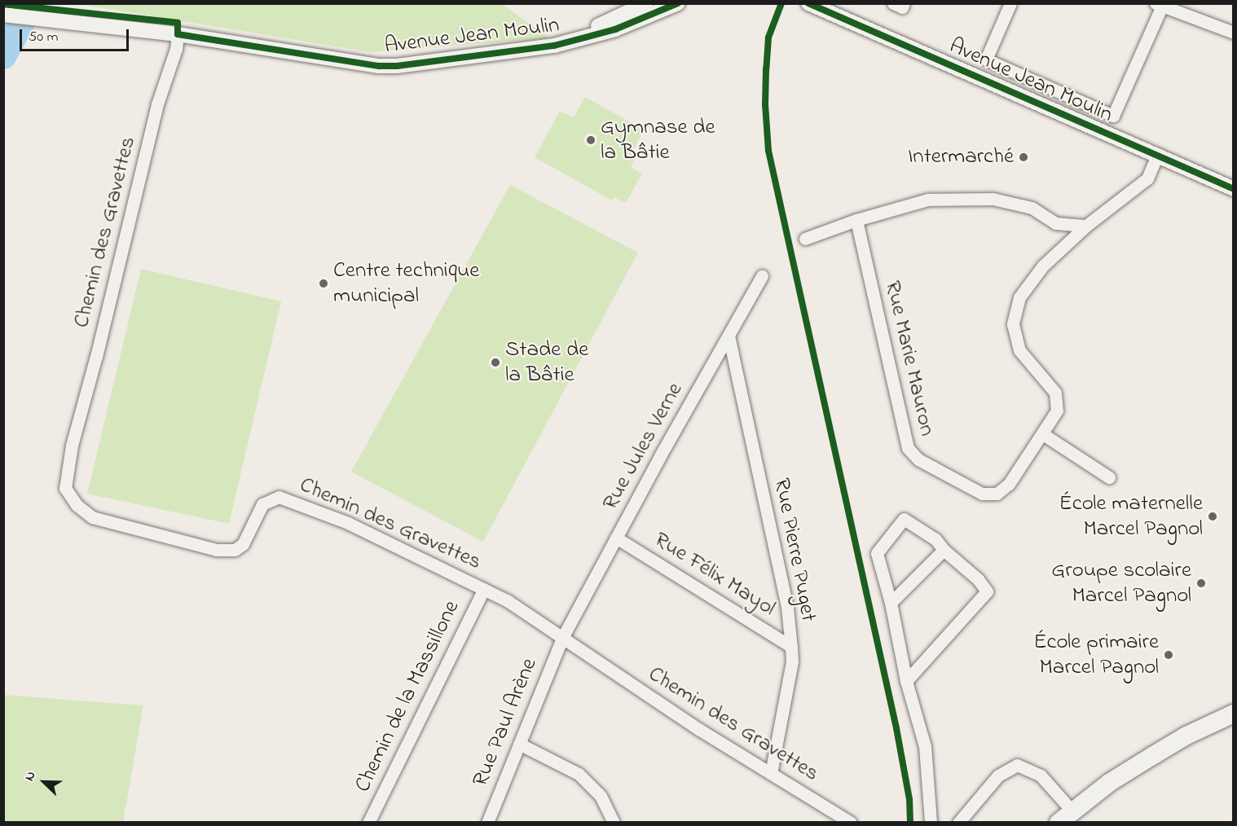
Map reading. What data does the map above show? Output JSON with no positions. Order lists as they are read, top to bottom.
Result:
{
  "streets": {
    "street": [
      "Avenue Jean Moulin",
      "Chemin des Gravettes",
      "Rue Marie Mauron",
      "Rue Jules Verne",
      "Rue Pierre Puget",
      "Rue Félix Mayol",
      "Chemin de la Massillone",
      "Rue Paul Arène"
    ]
  },
  "crossings": [
    ["Avenue Jean Moulin", "Chemin des Gravettes"],
    ["Avenue Jean Moulin", "Rue Marie Mauron"],
    ["Chemin des Gravettes", "Rue Jules Verne"],
    ["Chemin des Gravettes", "Rue Pierre Puget"],
    ["Chemin des Gravettes", "Chemin de la Massillone"],
    ["Chemin des Gravettes", "Rue Paul Arène"],
    ["Rue Jules Verne", "Rue Pierre Puget"],
    ["Rue Jules Verne", "Rue Félix Mayol"],
    ["Rue Jules Verne", "Rue Paul Arène"],
    ["Rue Pierre Puget", "Rue Félix Mayol"]
  ],
  "places": [
    "Gymnase de la Bâtie",
    "Intermarché",
    "Centre technique municipal",
    "Stade de la Bâtie",
    "École maternelle Marcel Pagnol",
    "Groupe scolaire Marcel Pagnol",
    "École primaire Marcel Pagnol"
  ],
  "scale_bar": "50 m",
  "north": "top left"
}
